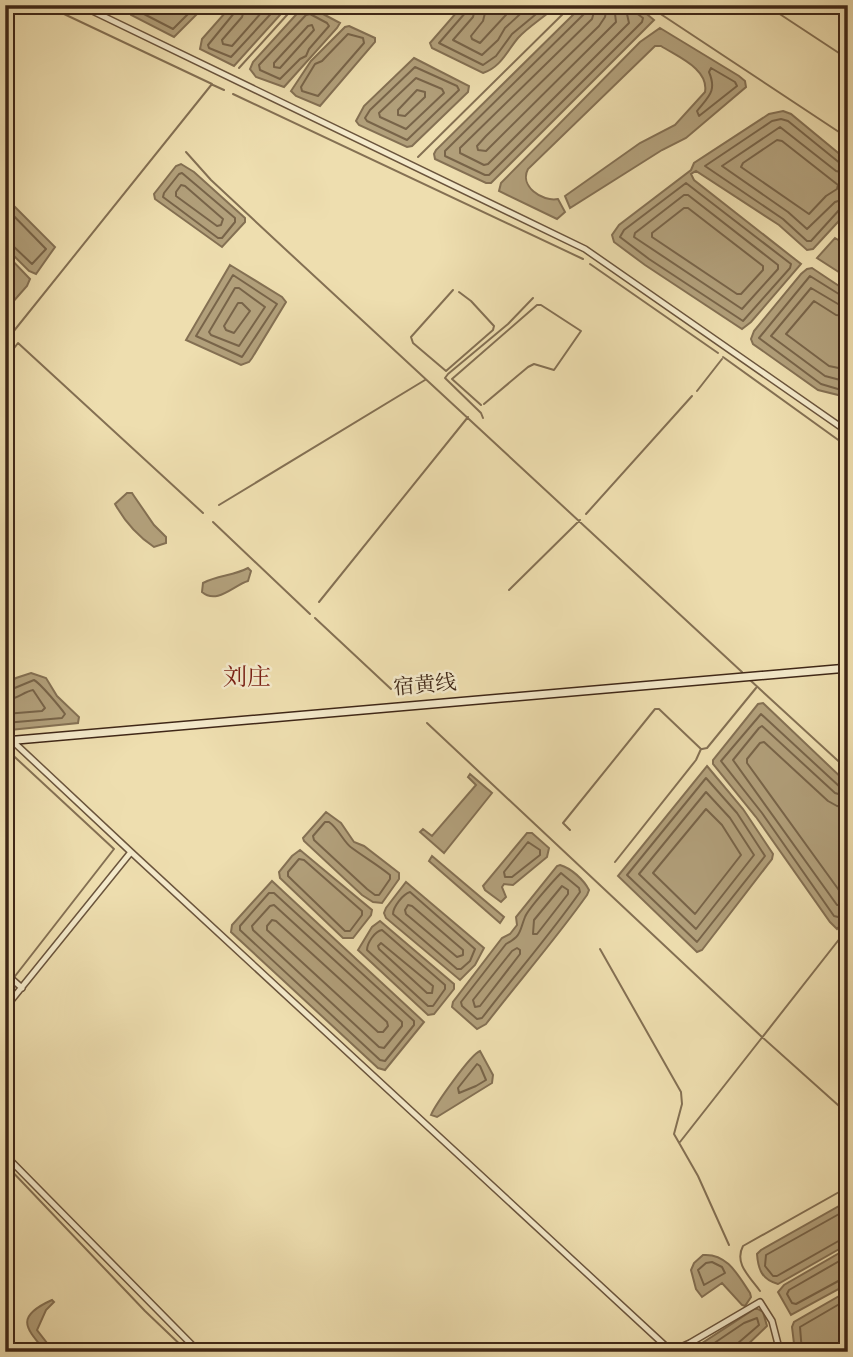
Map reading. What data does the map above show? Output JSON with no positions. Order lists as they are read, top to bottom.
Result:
{
  "streets": {
    "main road": ["宿黄线"]
  },
  "districts": ["刘庄"]
}
